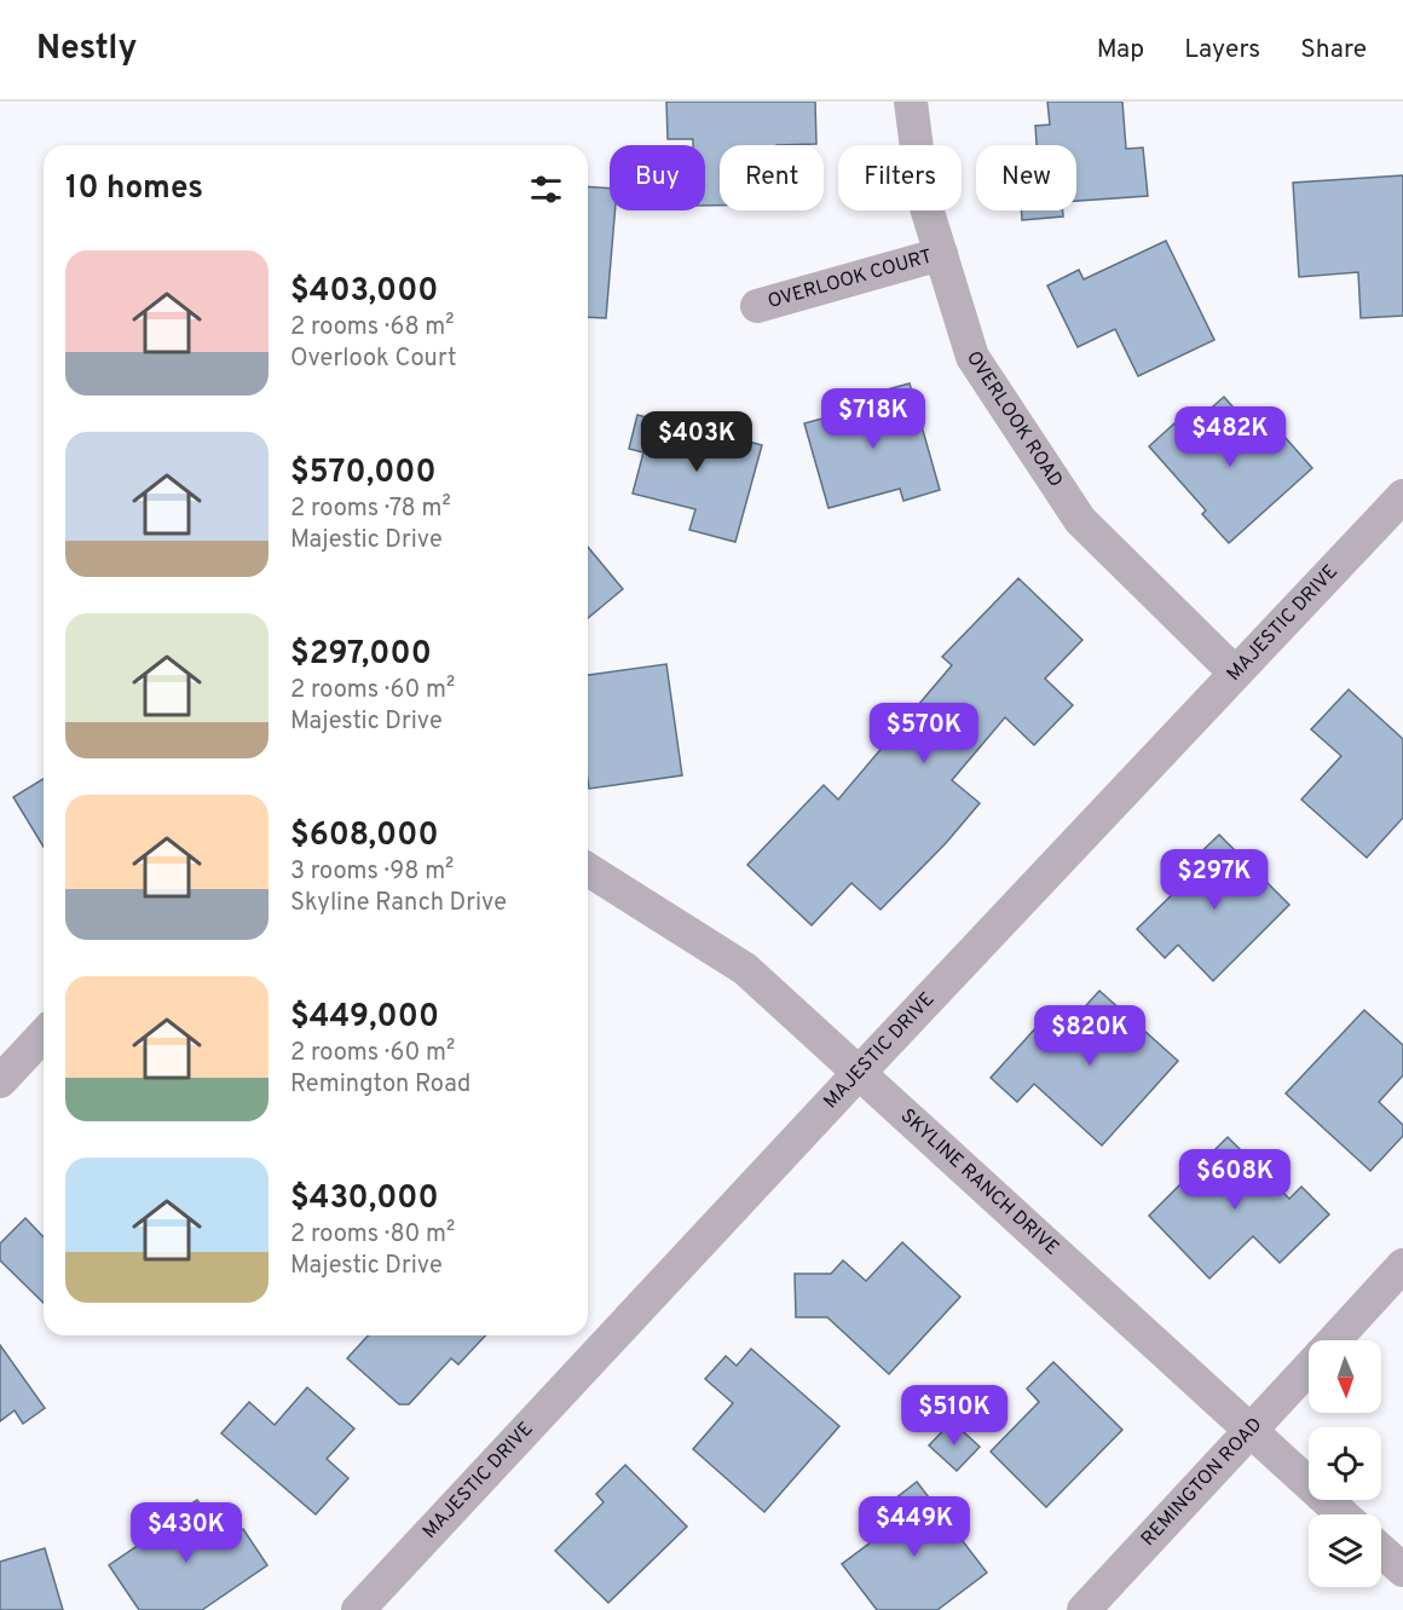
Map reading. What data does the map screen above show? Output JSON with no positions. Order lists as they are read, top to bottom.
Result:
{
  "streets": {
    "street": [
      "OVERLOOK COURT",
      "OVERLOOK ROAD",
      "MAJESTIC DRIVE",
      "SKYLINE RANCH DRIVE",
      "REMINGTON ROAD"
    ]
  },
  "crossings": [
    ["OVERLOOK COURT", "OVERLOOK ROAD"],
    ["OVERLOOK ROAD", "MAJESTIC DRIVE"],
    ["MAJESTIC DRIVE", "SKYLINE RANCH DRIVE"],
    ["SKYLINE RANCH DRIVE", "REMINGTON ROAD"]
  ],
  "north": "bottom",
  "page": {
    "header": "Nestly",
    "nav": ["Map", "Layers", "Share"],
    "chip": [
      "Buy",
      "Rent",
      "Filters",
      "New"
    ],
    "heading": "10 homes",
    "list": [
      {
        "name": "$403,000",
        "note": "2 rooms · 68 m² · Overlook Court"
      },
      {
        "name": "$570,000",
        "note": "2 rooms · 78 m² · Majestic Drive"
      },
      {
        "name": "$297,000",
        "note": "2 rooms · 60 m² · Majestic Drive"
      },
      {
        "name": "$608,000",
        "note": "3 rooms · 98 m² · Skyline Ranch Drive"
      },
      {
        "name": "$449,000",
        "note": "2 rooms · 60 m² · Remington Road"
      },
      {
        "name": "$430,000",
        "note": "2 rooms · 80 m² · Majestic Drive"
      }
    ],
    "price": [
      "$718K",
      "$482K",
      "$403K",
      "$570K",
      "$297K",
      "$820K",
      "$608K",
      "$510K",
      "$449K",
      "$430K"
    ]
  }
}
